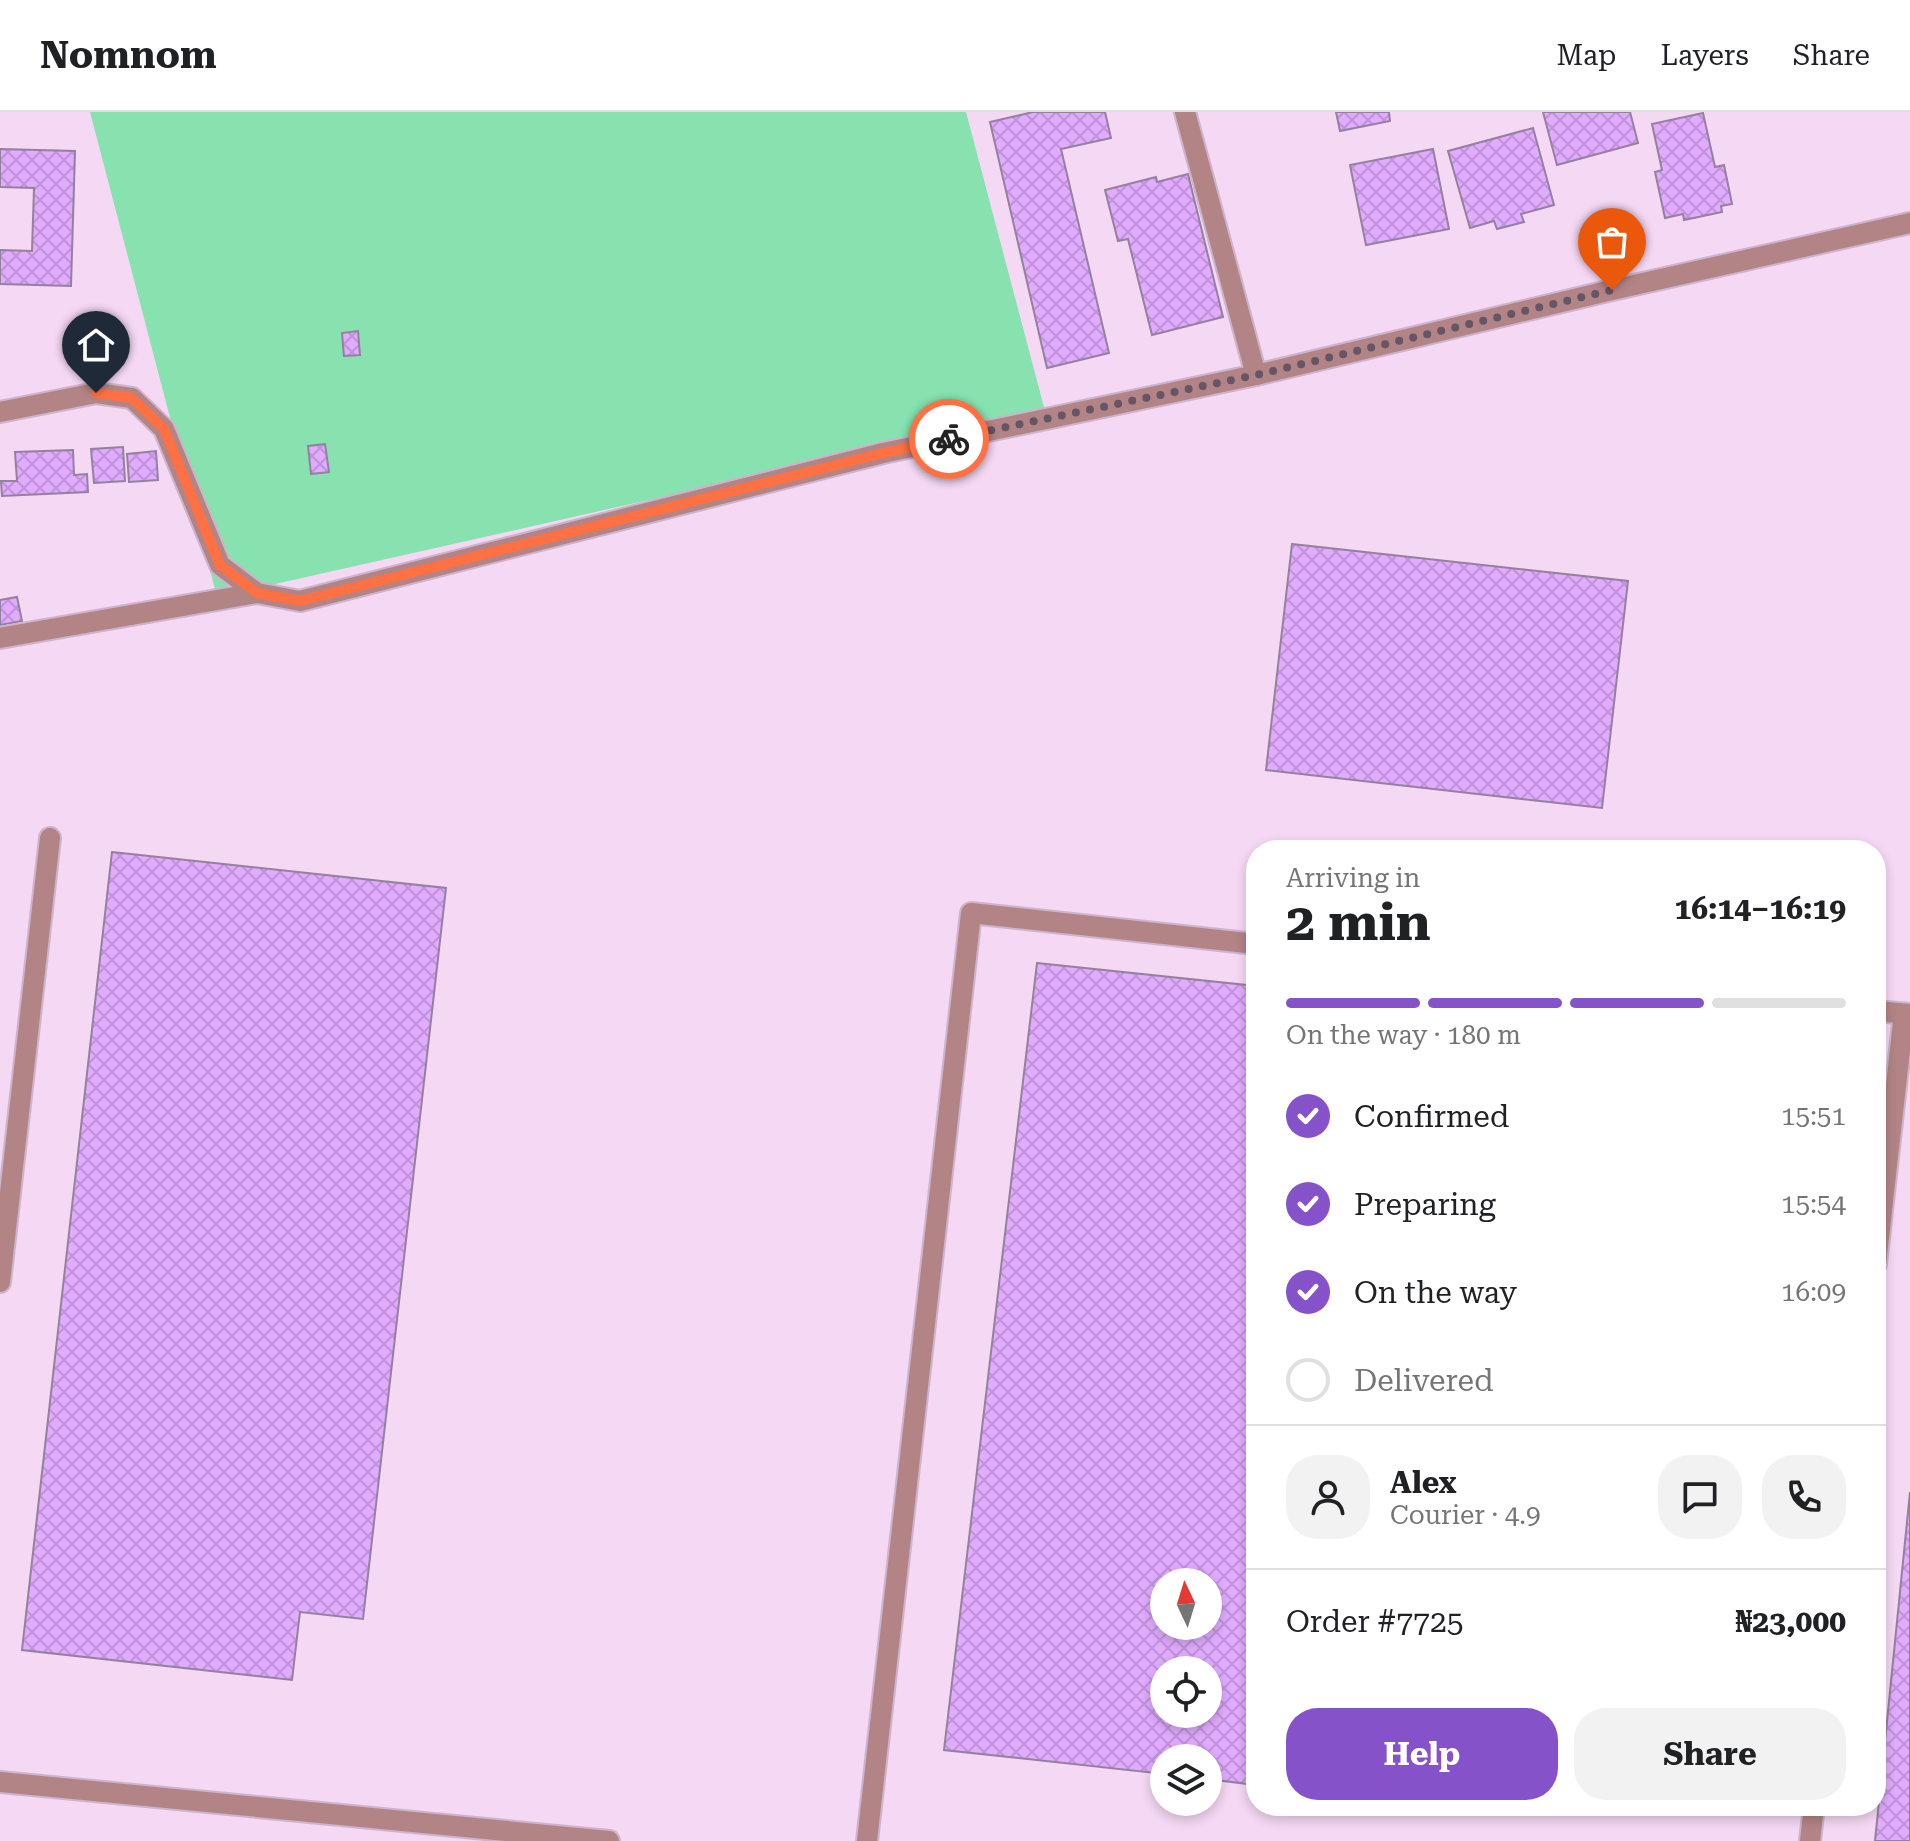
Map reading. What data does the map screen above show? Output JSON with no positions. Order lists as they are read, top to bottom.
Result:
{
  "north": "top",
  "page": {
    "header": "Nomnom",
    "nav": ["Map", "Layers", "Share"],
    "heading": ["2 min", "Arriving in", "16:14–16:19"],
    "panel": [
      "Alex",
      "Courier · 4.9",
      "Order #7725",
      "₦23,000"
    ],
    "bar": "On the way · 180 m",
    "list": [
      ["Confirmed", "15:51"],
      ["Preparing", "15:54"],
      ["On the way", "16:09"],
      "Delivered"
    ],
    "buttons": ["Help", "Share"]
  }
}
